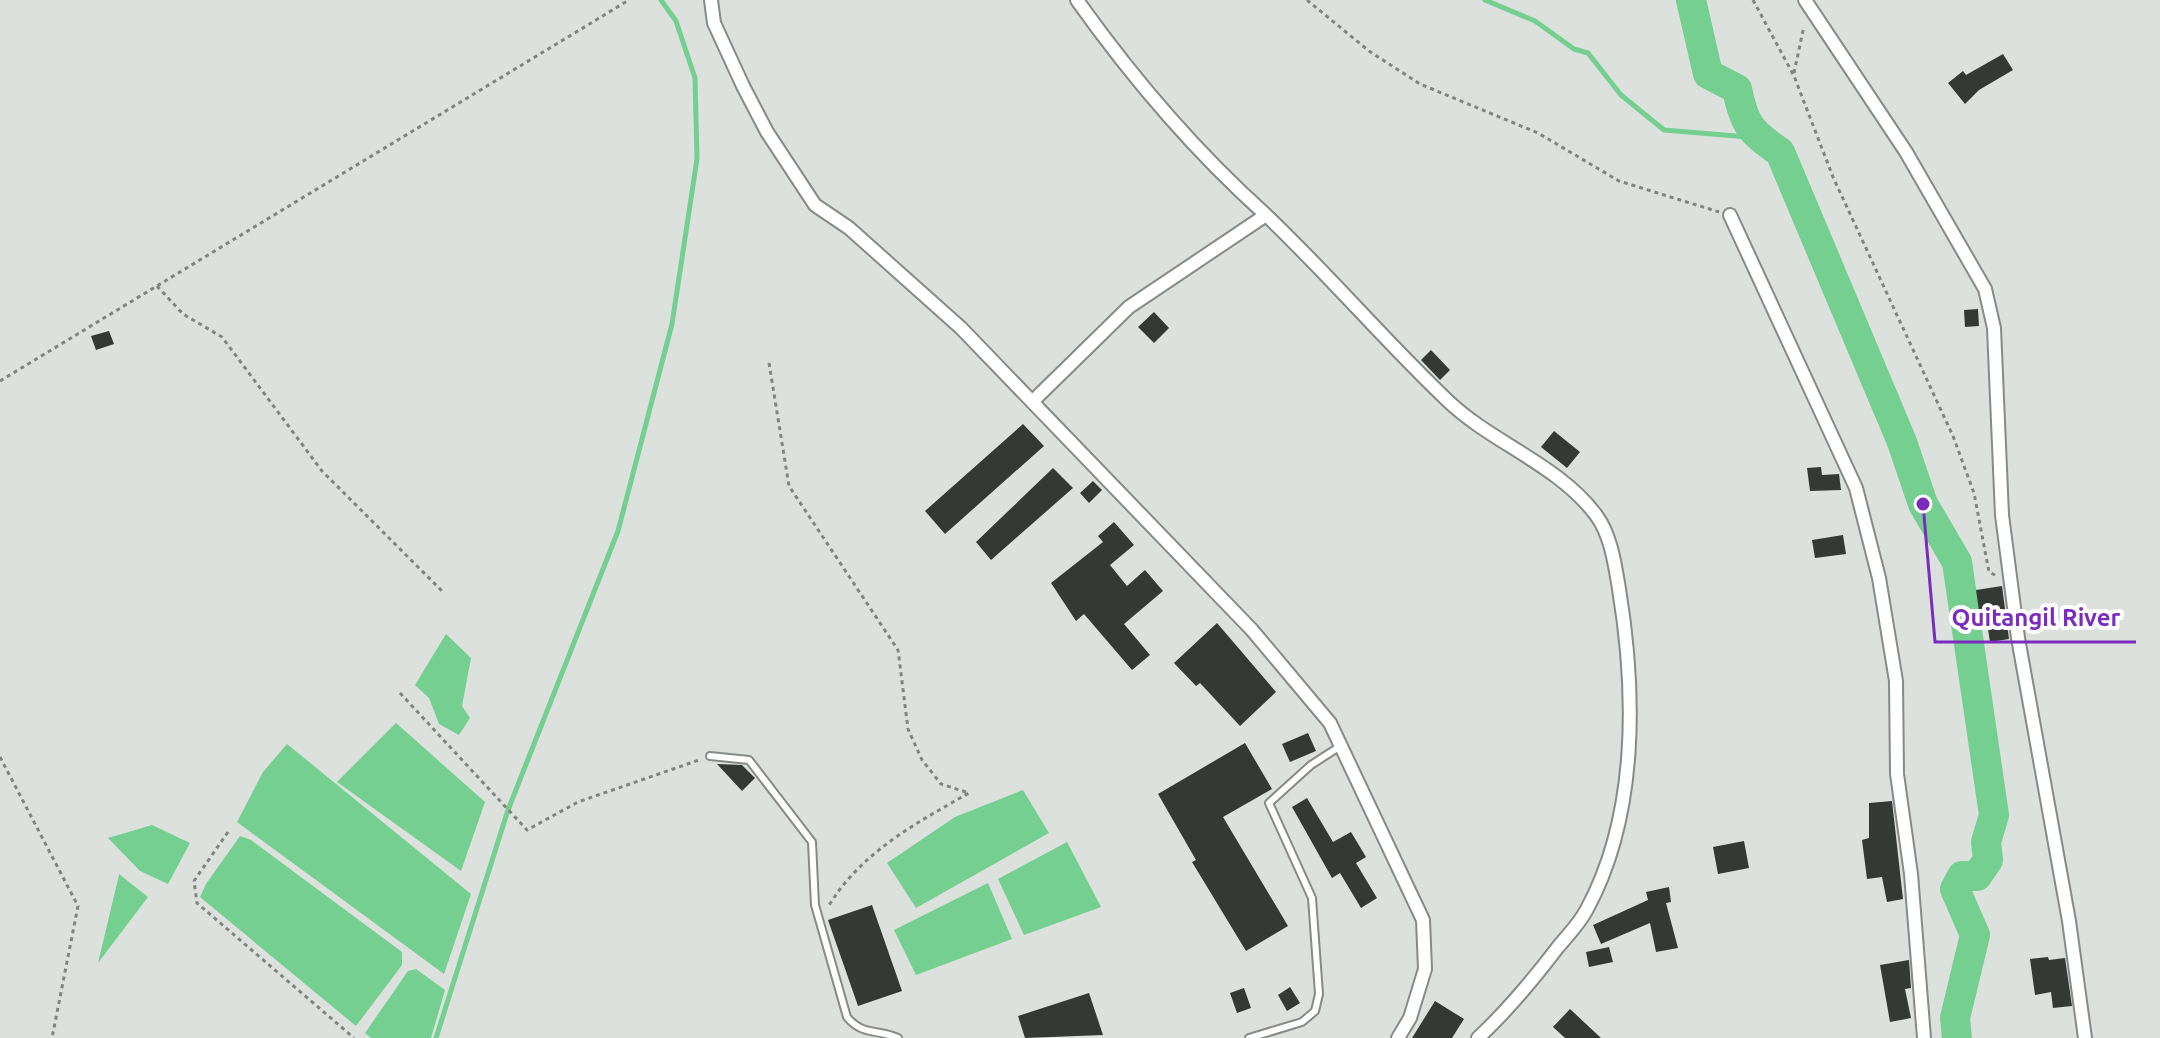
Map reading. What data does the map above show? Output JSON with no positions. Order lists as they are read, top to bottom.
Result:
{
  "places": ["Quitangil River"]
}
